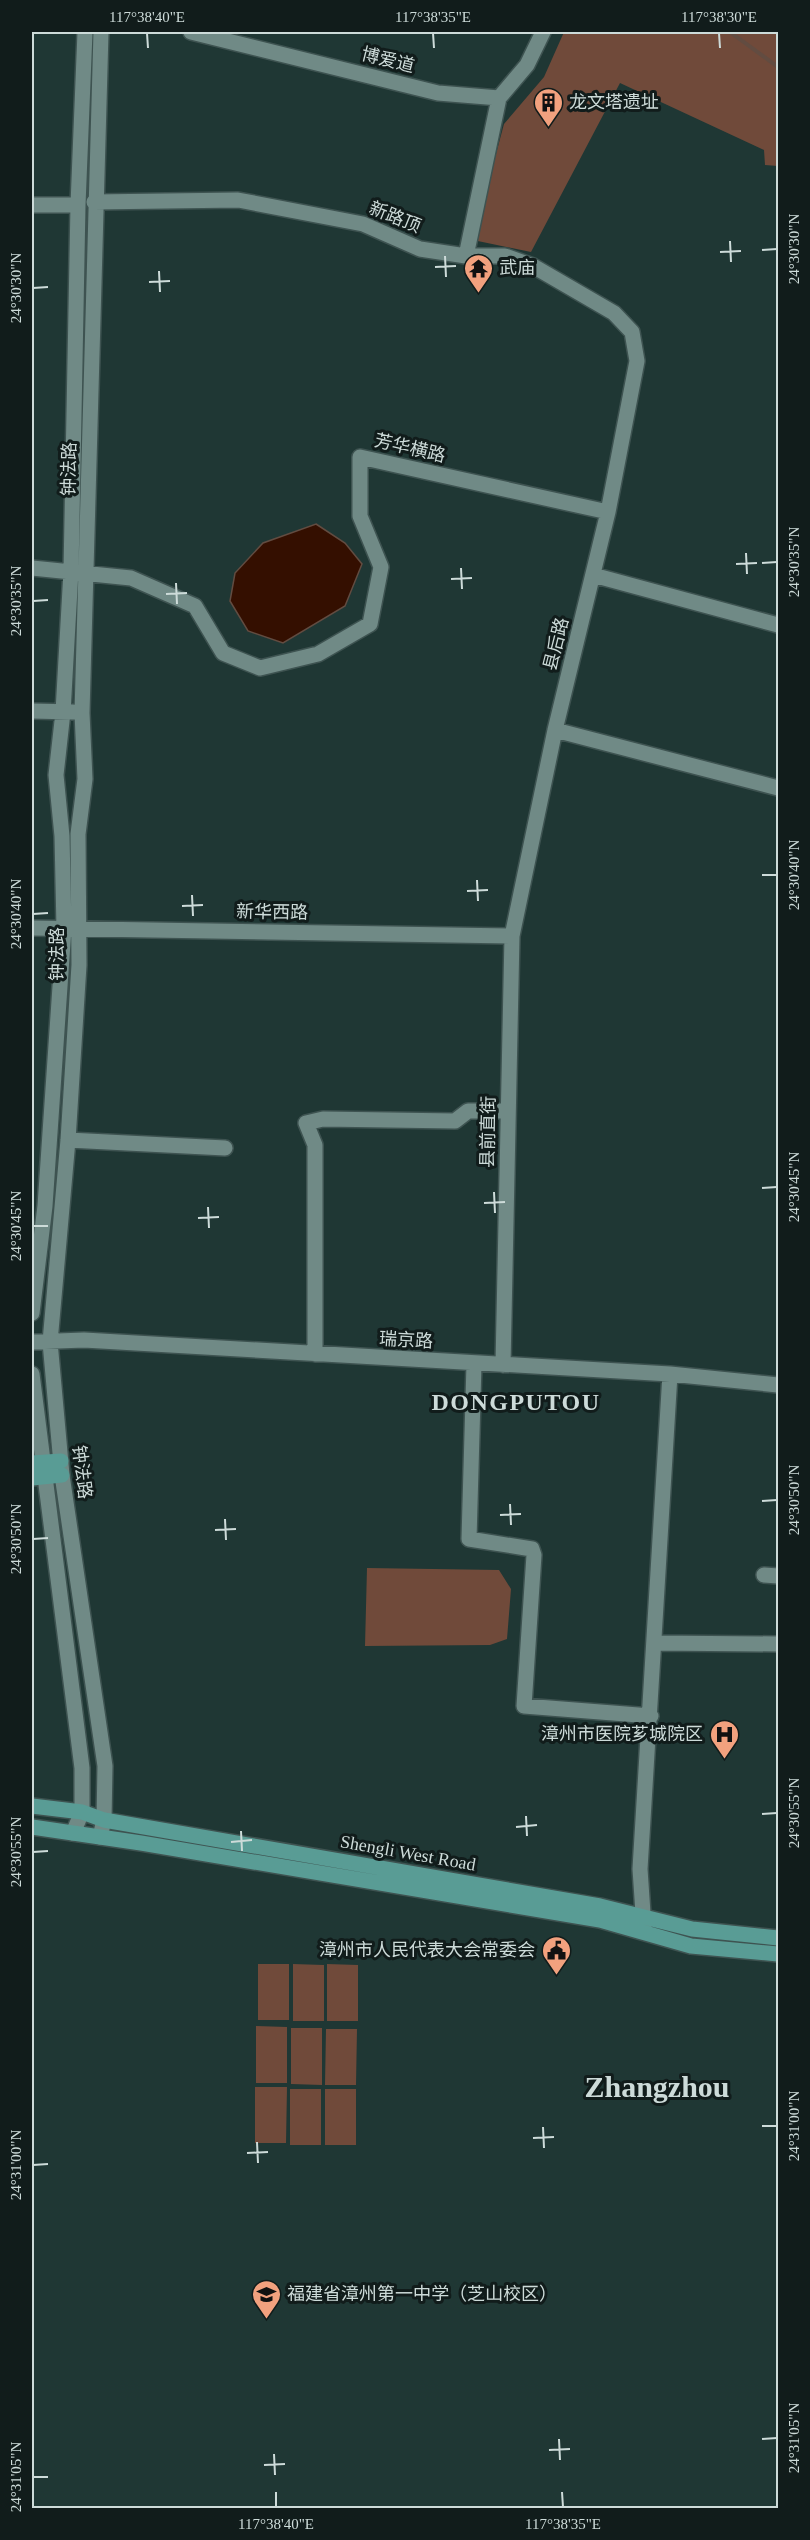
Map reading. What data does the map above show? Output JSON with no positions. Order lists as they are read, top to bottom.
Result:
{
  "streets": {
    "main road": ["Shengli West Road"],
    "street": [
      "博爱道",
      "新路顶",
      "芳华横路",
      "钟法路",
      "县后路",
      "新华西路",
      "县前直街",
      "瑞京路"
    ]
  },
  "crossings": [
    ["新路顶", "钟法路"],
    ["新路顶", "县后路"],
    ["芳华横路", "钟法路"],
    ["芳华横路", "县后路"],
    ["钟法路", "新华西路"],
    ["钟法路", "瑞京路"],
    ["钟法路", "Shengli West Road"],
    ["县后路", "新华西路"],
    ["县后路", "县前直街"],
    ["新华西路", "县前直街"],
    ["县前直街", "瑞京路"]
  ],
  "districts": ["DONGPUTOU", "Zhangzhou"],
  "places": {
    "building": ["龙文塔遗址"],
    "temple": ["武庙"],
    "hospital": ["漳州市医院芗城院区"],
    "public building": ["漳州市人民代表大会常委会"],
    "school or university": ["福建省漳州第一中学（芝山校区）"]
  },
  "coordinates": [
    "117°38'40\"E",
    "117°38'35\"E",
    "117°38'30\"E",
    "24°30'30\"N",
    "24°30'35\"N",
    "24°30'40\"N",
    "24°30'45\"N",
    "24°30'50\"N",
    "24°30'55\"N",
    "24°31'00\"N",
    "24°31'05\"N"
  ]
}
